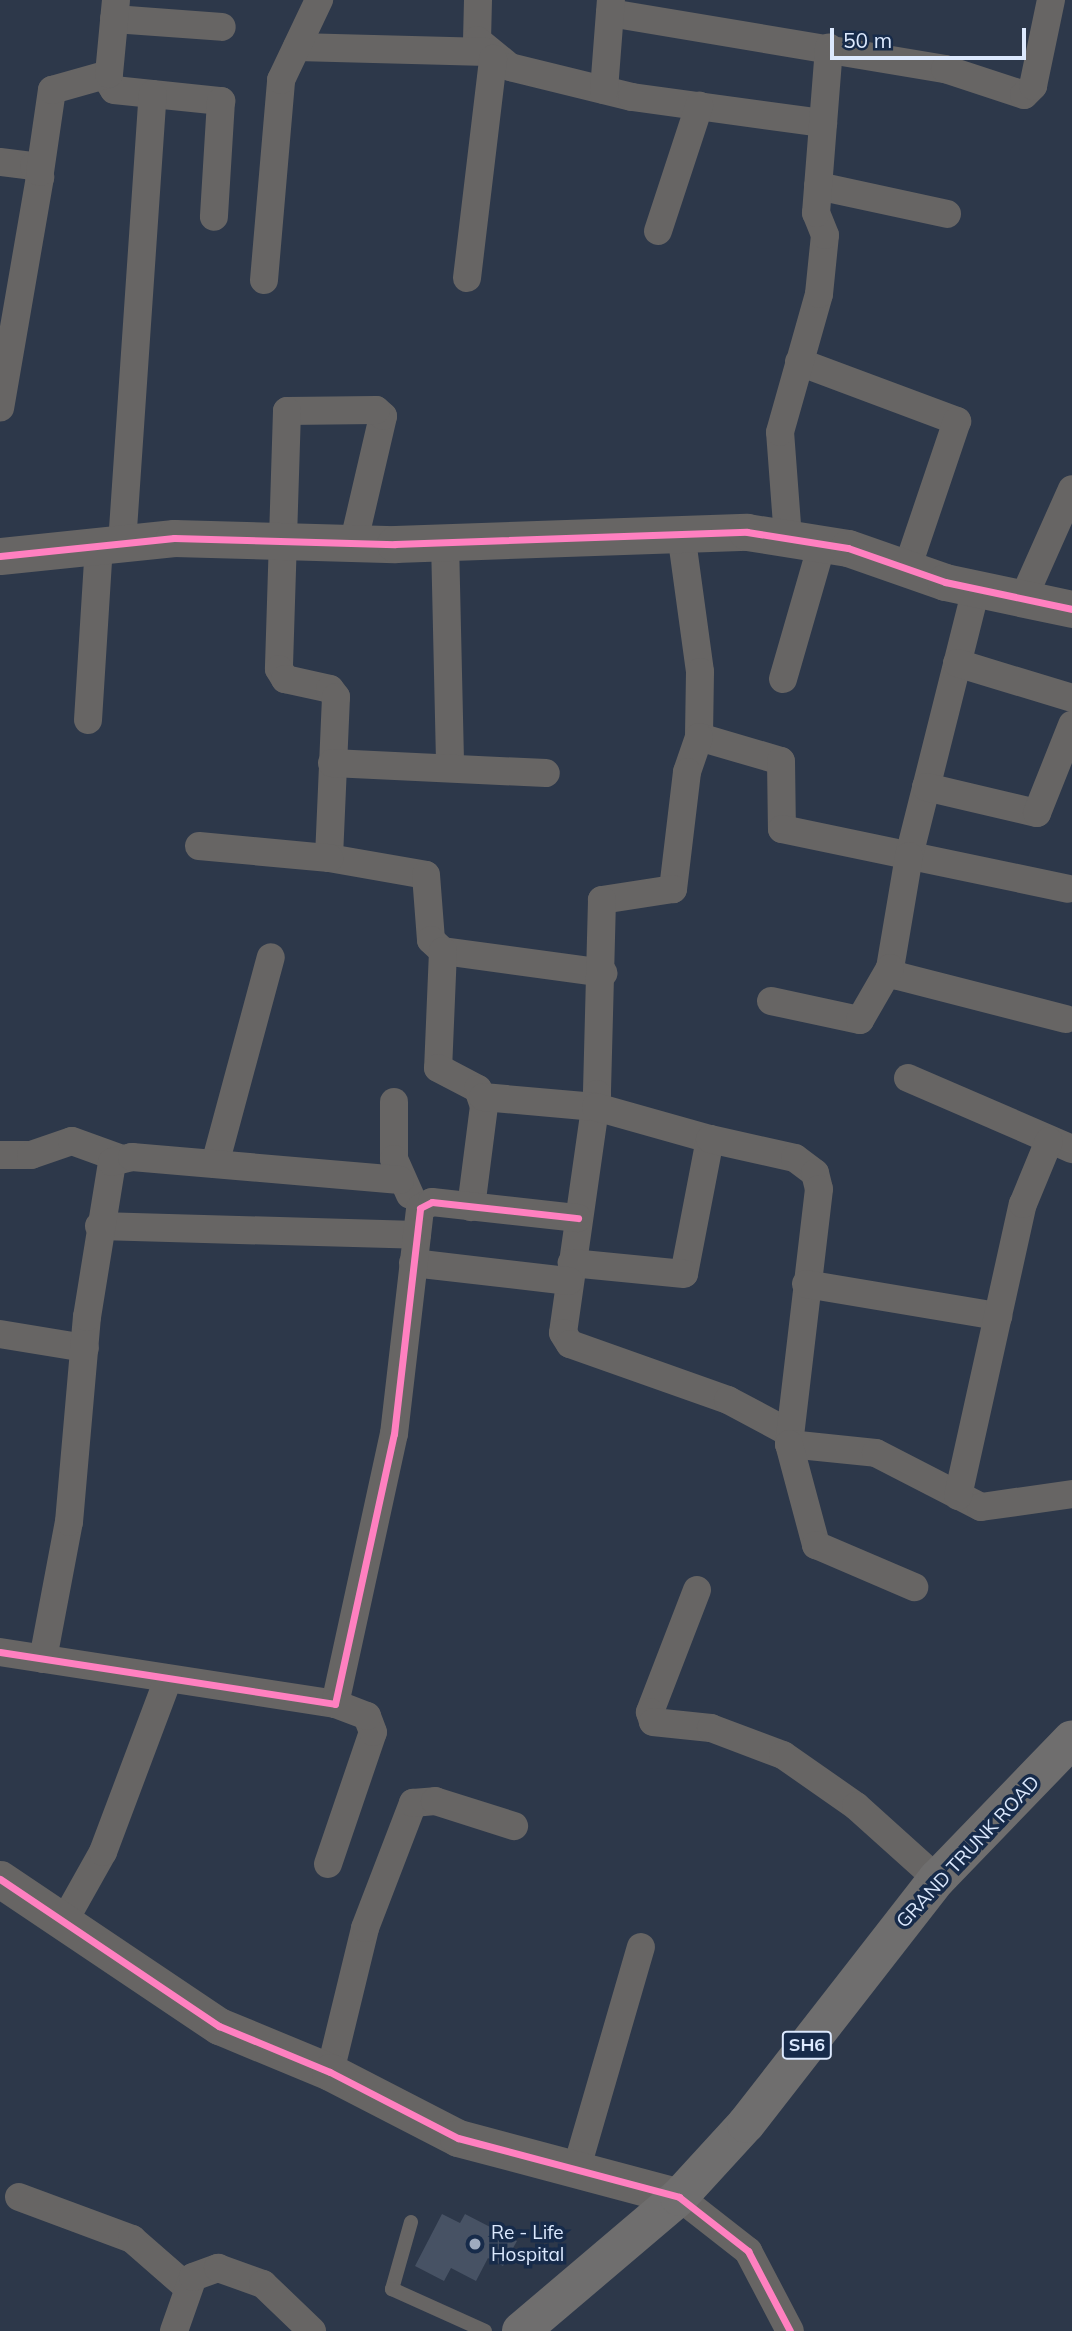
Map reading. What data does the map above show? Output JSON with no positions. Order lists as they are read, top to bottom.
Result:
{
  "streets": {
    "main road": ["GRAND TRUNK ROAD", "SH6"]
  },
  "places": ["Re - Life Hospital"],
  "scale_bar": "50 m"
}
